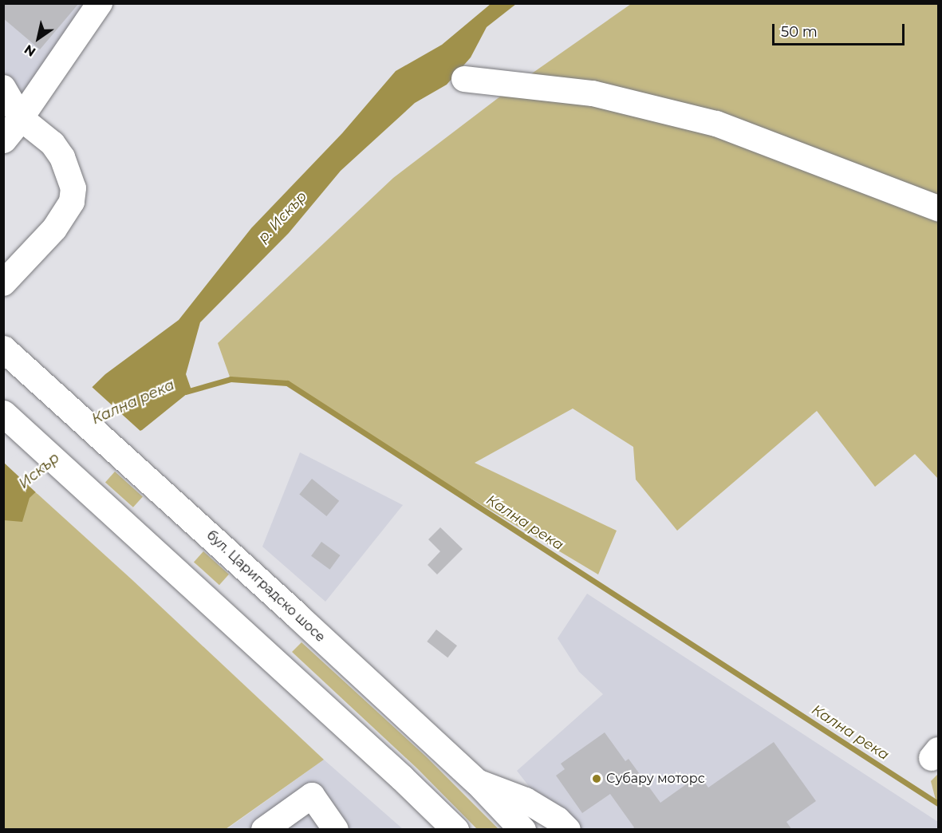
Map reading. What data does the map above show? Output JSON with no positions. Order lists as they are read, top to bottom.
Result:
{
  "streets": {
    "highway": ["бул. Цариградско шосе"]
  },
  "water": ["р. Искър", "Кална река", "Искър"],
  "places": ["Субару моторс"],
  "scale_bar": "50 m",
  "north": "bottom left"
}
